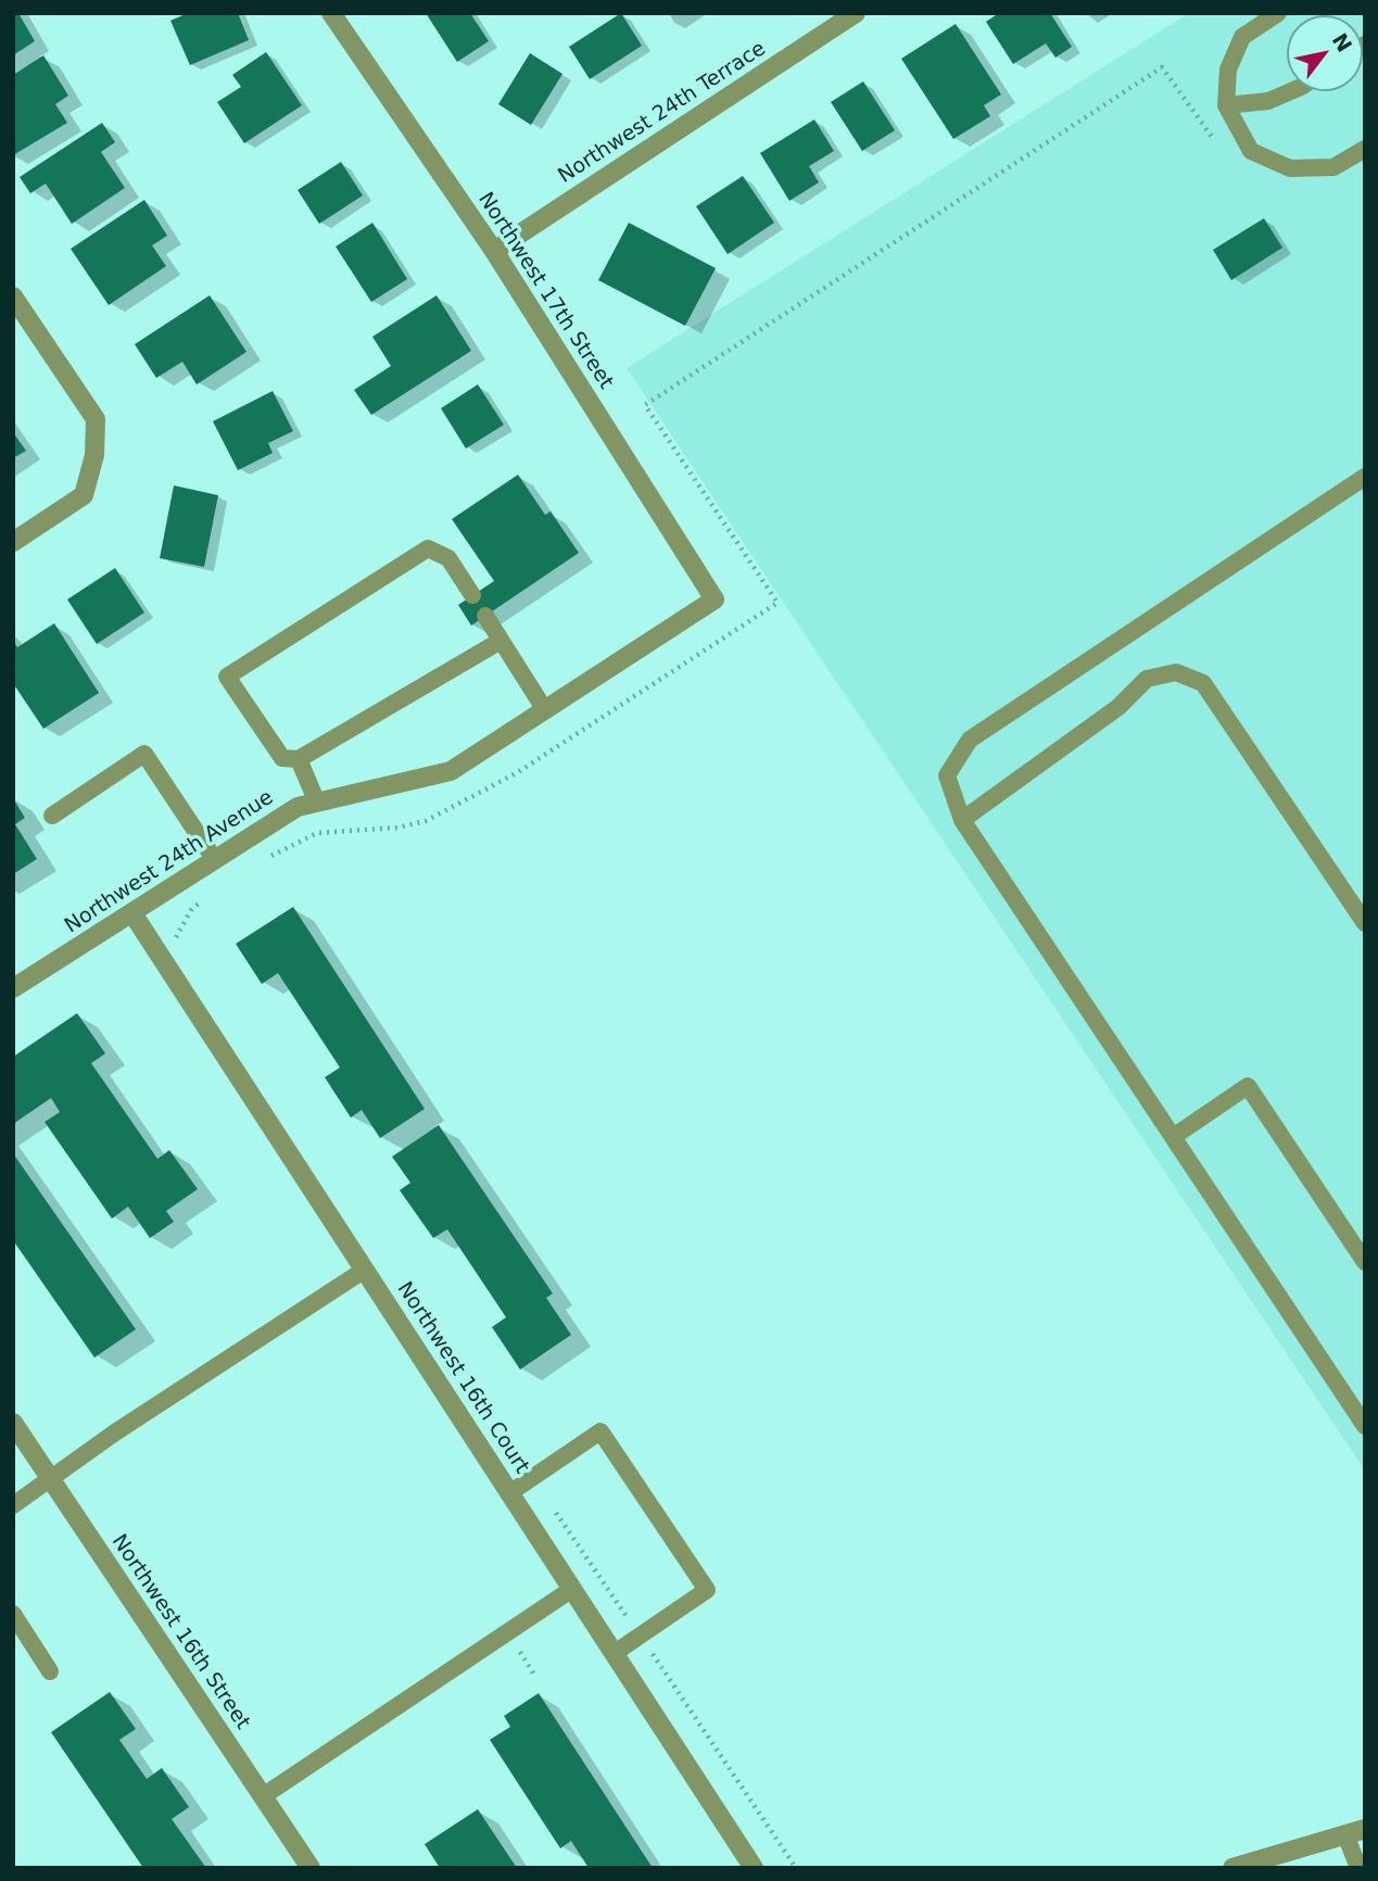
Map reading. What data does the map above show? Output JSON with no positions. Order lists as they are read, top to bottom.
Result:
{
  "streets": {
    "street": [
      "Northwest 24th Terrace",
      "Northwest 17th Street",
      "Northwest 24th Avenue",
      "Northwest 16th Court",
      "Northwest 16th Street"
    ]
  },
  "crossings": [
    ["Northwest 24th Terrace", "Northwest 17th Street"],
    ["Northwest 17th Street", "Northwest 24th Avenue"],
    ["Northwest 24th Avenue", "Northwest 16th Court"]
  ],
  "north": "top right"
}
